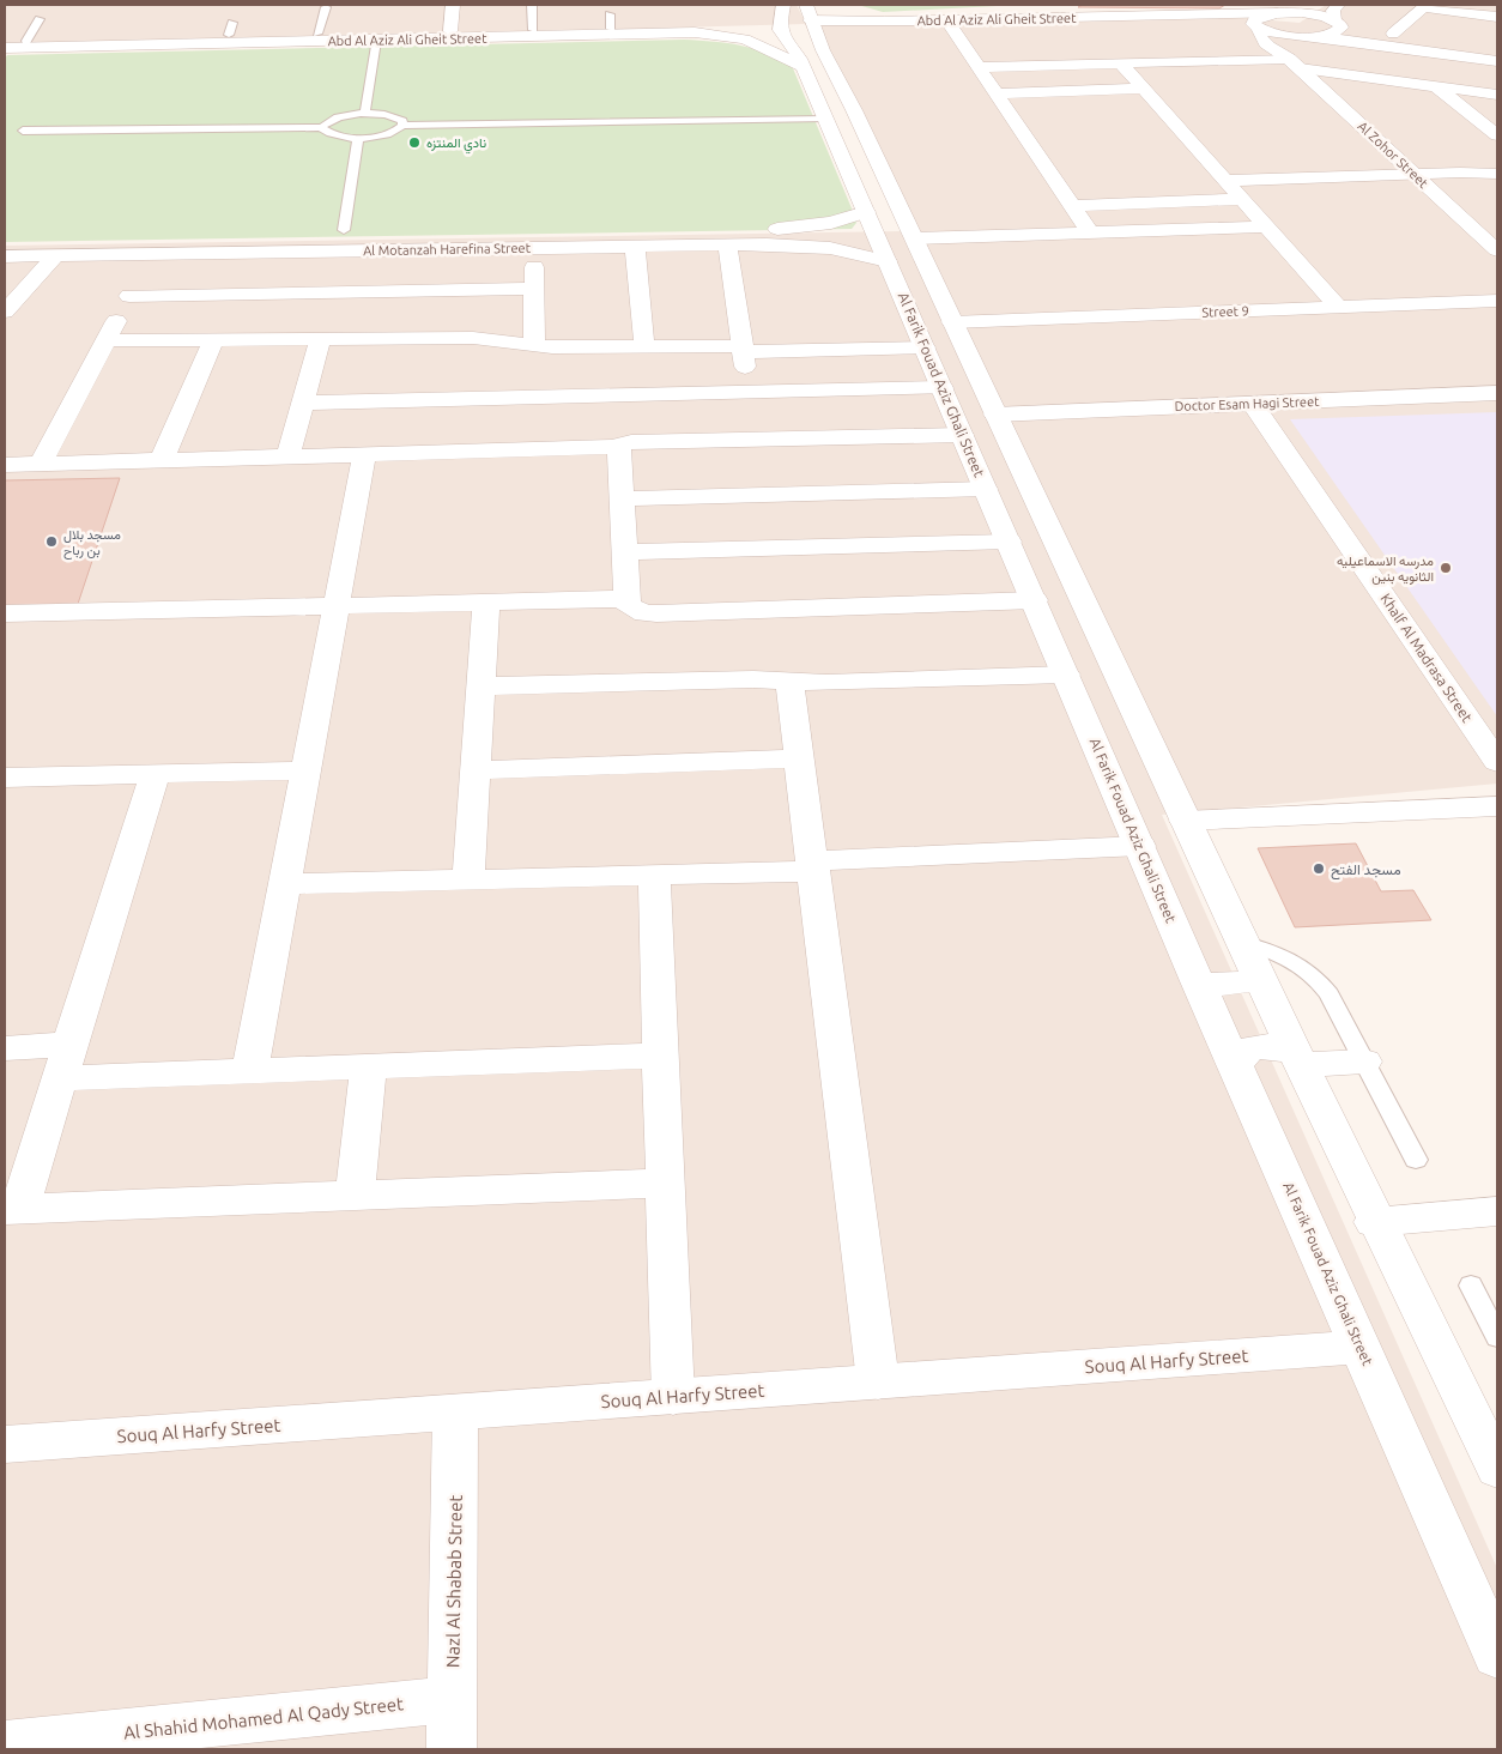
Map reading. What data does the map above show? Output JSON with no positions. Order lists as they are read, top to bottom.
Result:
{
  "streets": {
    "street": [
      "Abd Al Aziz Ali Gheit Street",
      "Al Zohor Street",
      "Al Motanzah Harefina Street",
      "Street 9",
      "Al Farik Fouad Aziz Ghali Street",
      "Doctor Esam Hagi Street",
      "Khalf Al Madrasa Street",
      "Souq Al Harfy Street",
      "Nazl Al Shabab Street",
      "Al Shahid Mohamed Al Qady Street"
    ]
  },
  "crossings": [
    ["Abd Al Aziz Ali Gheit Street", "Al Zohor Street"],
    ["Abd Al Aziz Ali Gheit Street", "Al Farik Fouad Aziz Ghali Street"],
    ["Al Motanzah Harefina Street", "Al Farik Fouad Aziz Ghali Street"],
    ["Street 9", "Al Farik Fouad Aziz Ghali Street"],
    ["Al Farik Fouad Aziz Ghali Street", "Doctor Esam Hagi Street"],
    ["Al Farik Fouad Aziz Ghali Street", "Souq Al Harfy Street"],
    ["Doctor Esam Hagi Street", "Khalf Al Madrasa Street"],
    ["Souq Al Harfy Street", "Nazl Al Shabab Street"],
    ["Nazl Al Shabab Street", "Al Shahid Mohamed Al Qady Street"]
  ],
  "places": [
    "نادي المنتزه",
    "مسجد بلال بن رباح",
    "مدرسه الاسماعيليه الثانويه بنين",
    "مسجد الفتح"
  ]
}
